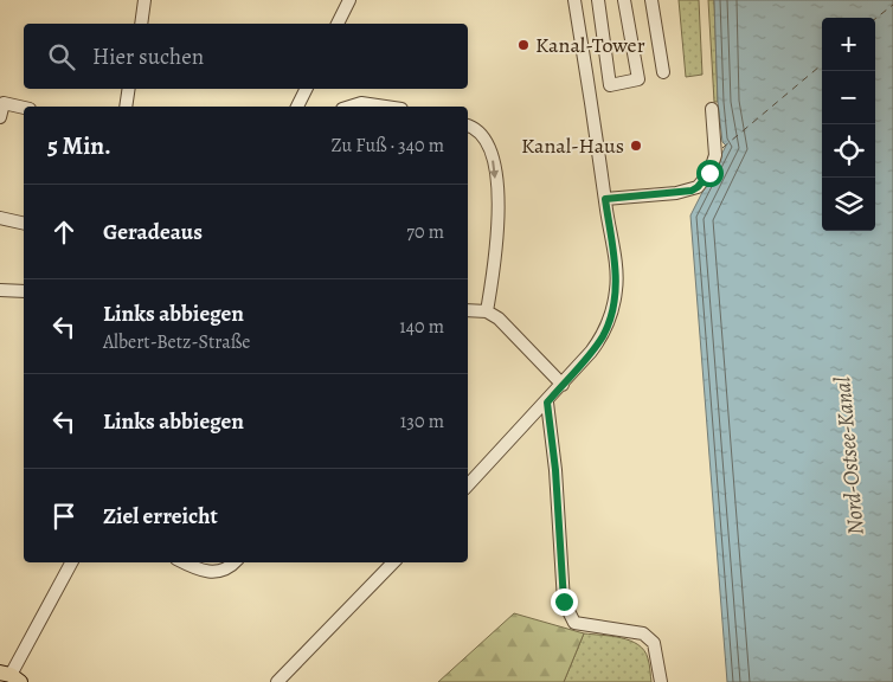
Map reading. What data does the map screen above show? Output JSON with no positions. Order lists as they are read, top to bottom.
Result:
{
  "water": ["Nord-Ostsee-Kanal"],
  "places": ["Kanal-Tower", "Kanal-Haus"],
  "page": {
    "map_buttons": ["+", "−"],
    "search": "Hier suchen",
    "heading": ["5 Min.", "Zu Fuß · 340 m"],
    "list": [
      ["Geradeaus", "70 m"],
      ["Links abbiegen", "Albert-Betz-Straße", "140 m"],
      ["Links abbiegen", "130 m"],
      "Ziel erreicht"
    ]
  }
}
